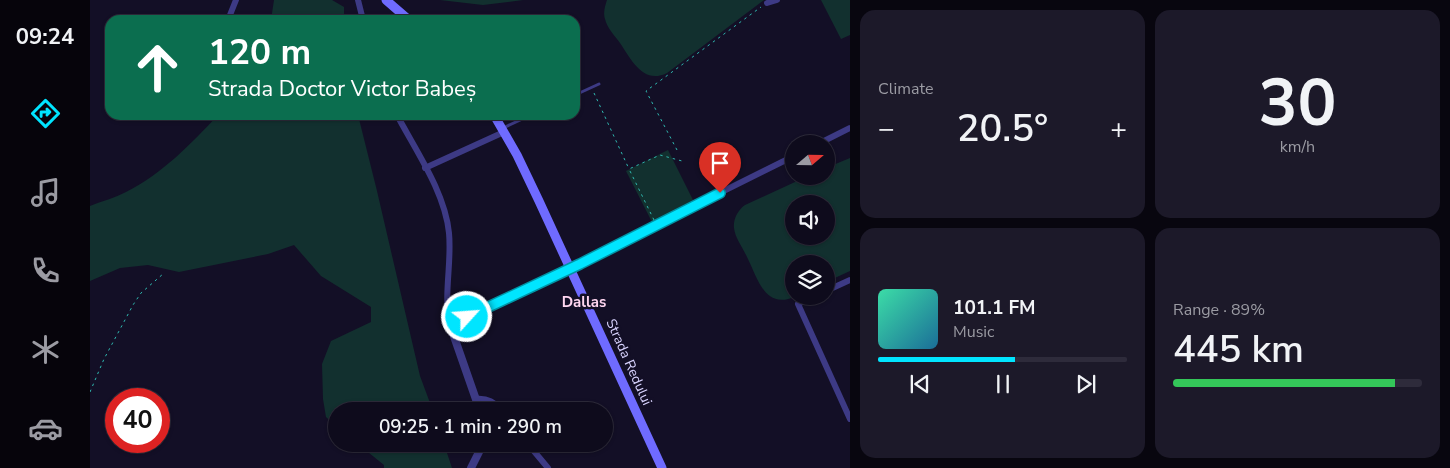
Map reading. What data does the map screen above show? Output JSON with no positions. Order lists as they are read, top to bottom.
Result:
{
  "streets": {
    "main road": ["Strada Redului"]
  },
  "districts": ["Dallas"],
  "north": "right",
  "page": {
    "tabs": "09:24",
    "tile": [
      "Climate",
      ["30", "km/h"],
      ["Range · 89%", "445 km"]
    ],
    "turn": ["120 m", "Strada Doctor Victor Babeș"],
    "heat": ["−", "20.5°", "+"],
    "song": ["101.1 FM", "Music"],
    "limit": "40",
    "trip": "09:25 · 1 min · 290 m"
  }
}
